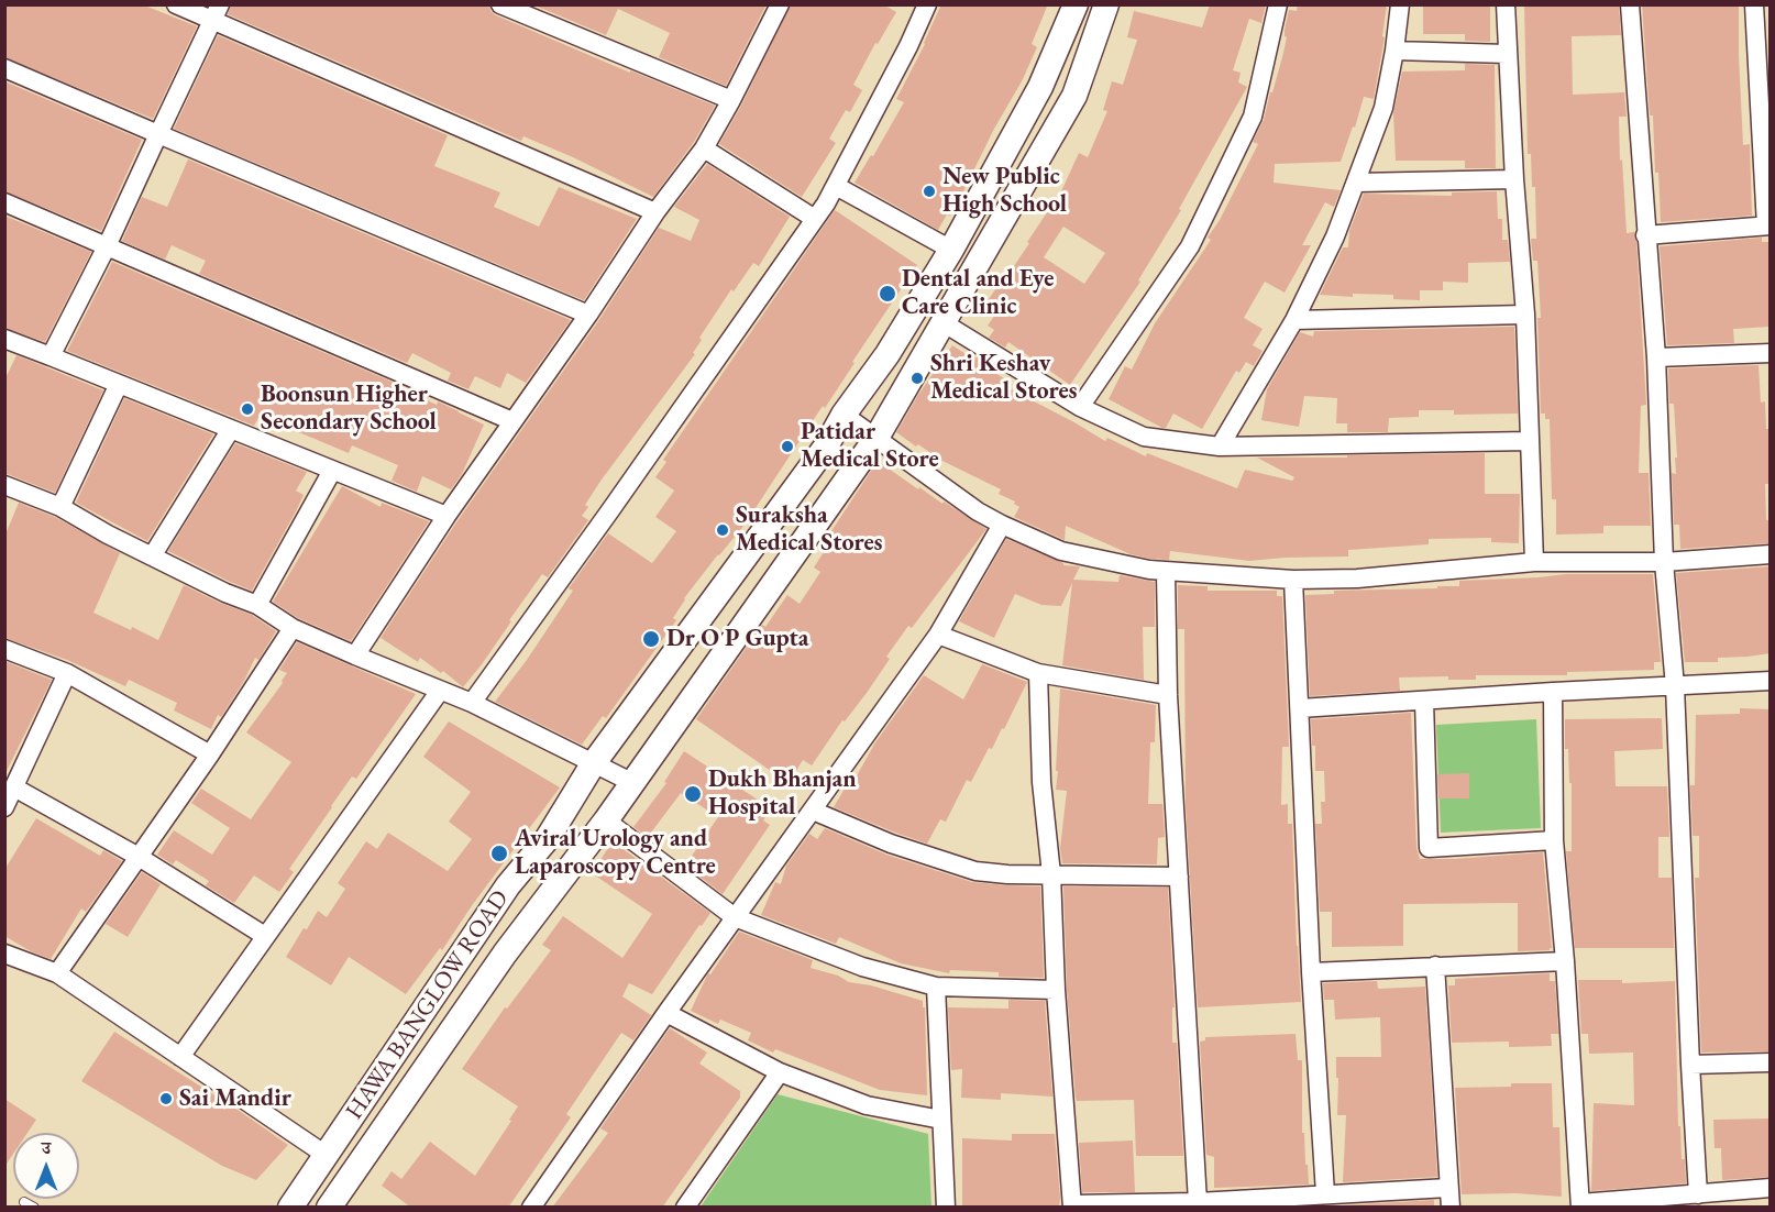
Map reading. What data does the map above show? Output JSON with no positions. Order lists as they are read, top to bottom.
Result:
{
  "streets": {
    "street": ["HAWA BANGLOW ROAD"]
  },
  "places": [
    "New Public High School",
    "Dental and Eye Care Clinic",
    "Shri Keshav Medical Stores",
    "Boonsun Higher Secondary School",
    "Patidar Medical Store",
    "Suraksha Medical Stores",
    "Dr O P Gupta",
    "Dukh Bhanjan Hospital",
    "Aviral Urology and Laparoscopy Centre",
    "Sai Mandir"
  ],
  "north": "top"
}
